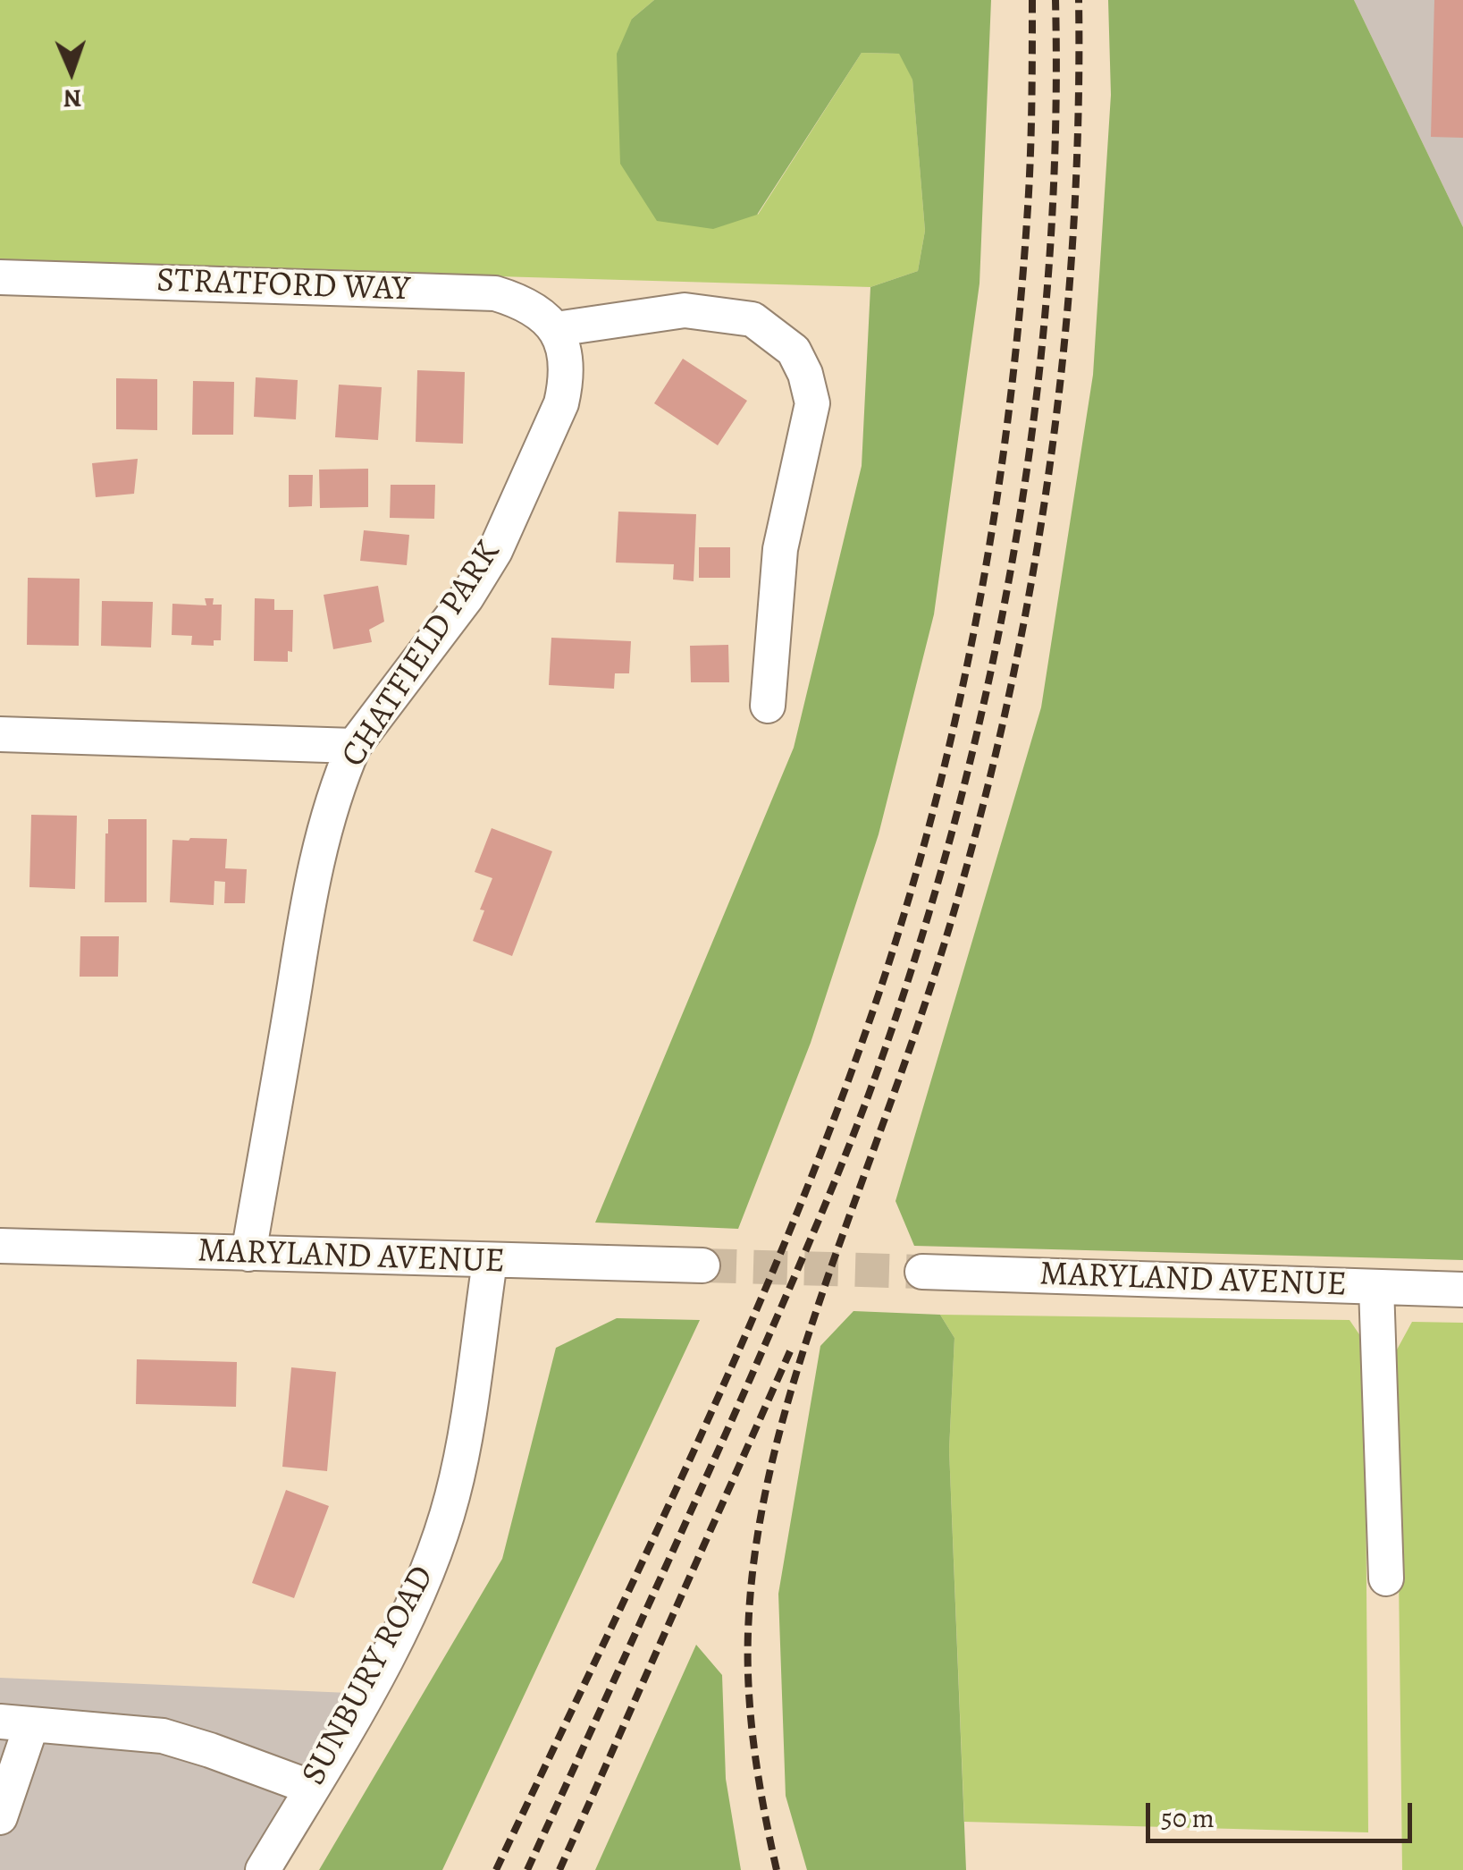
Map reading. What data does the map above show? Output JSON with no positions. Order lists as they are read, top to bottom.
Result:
{
  "streets": {
    "street": [
      "STRATFORD WAY",
      "CHATFIELD PARK",
      "MARYLAND AVENUE",
      "SUNBURY ROAD"
    ]
  },
  "crossings": [
    ["STRATFORD WAY", "CHATFIELD PARK"],
    ["CHATFIELD PARK", "MARYLAND AVENUE"],
    ["MARYLAND AVENUE", "SUNBURY ROAD"]
  ],
  "scale_bar": "50 m",
  "north": "bottom"
}
